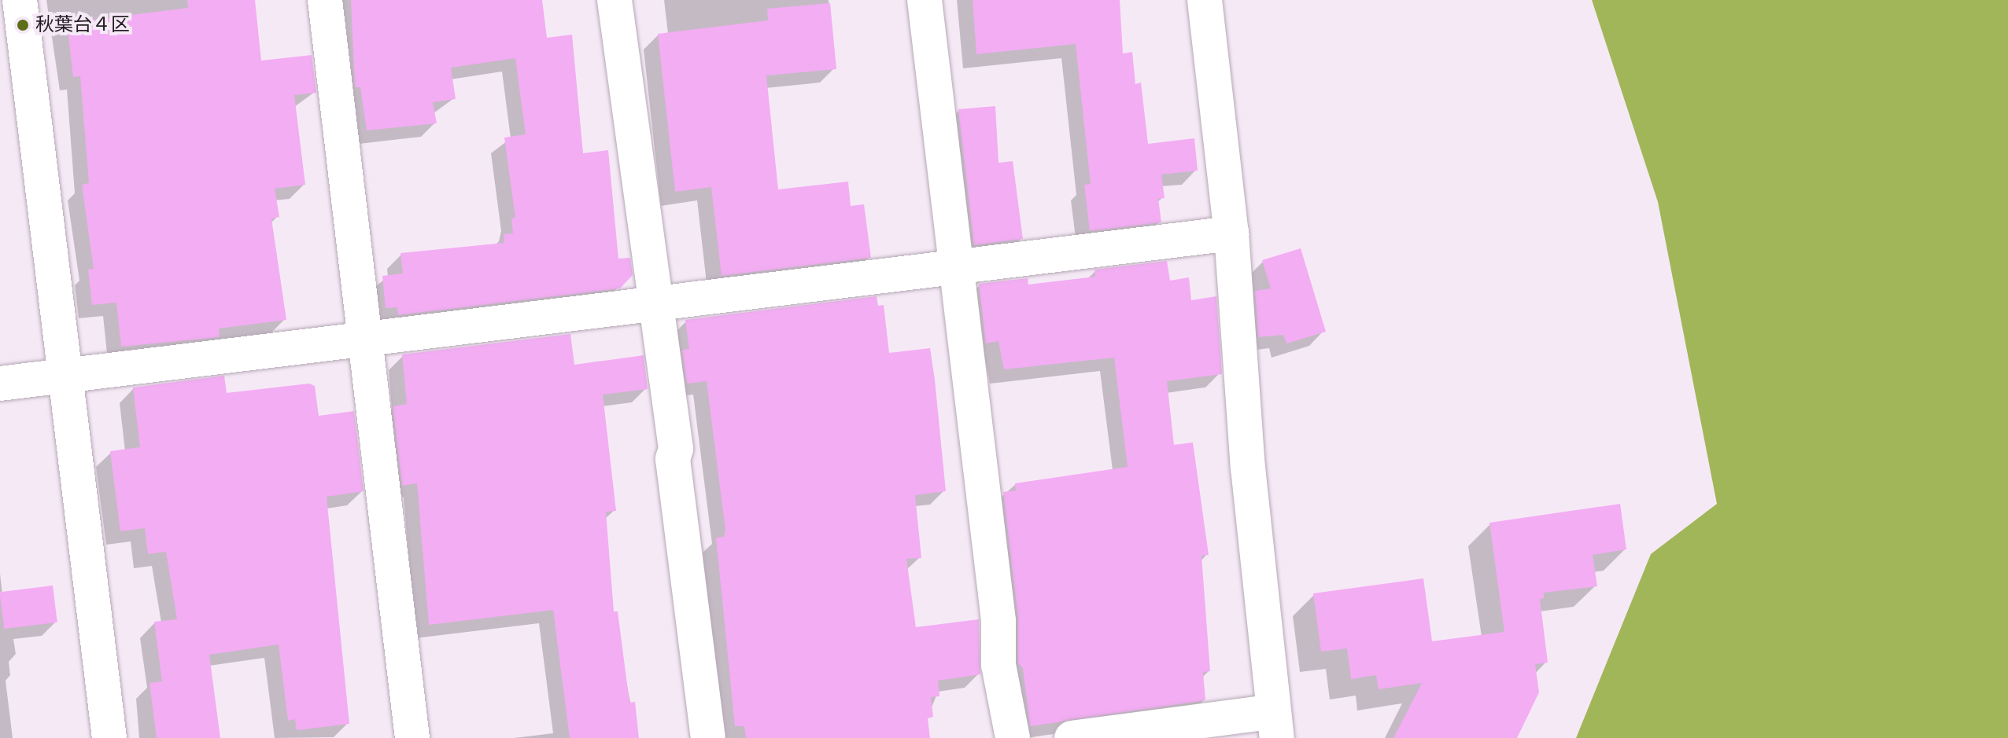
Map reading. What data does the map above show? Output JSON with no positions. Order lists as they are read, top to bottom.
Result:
{
  "places": ["秋葉台４区"]
}
